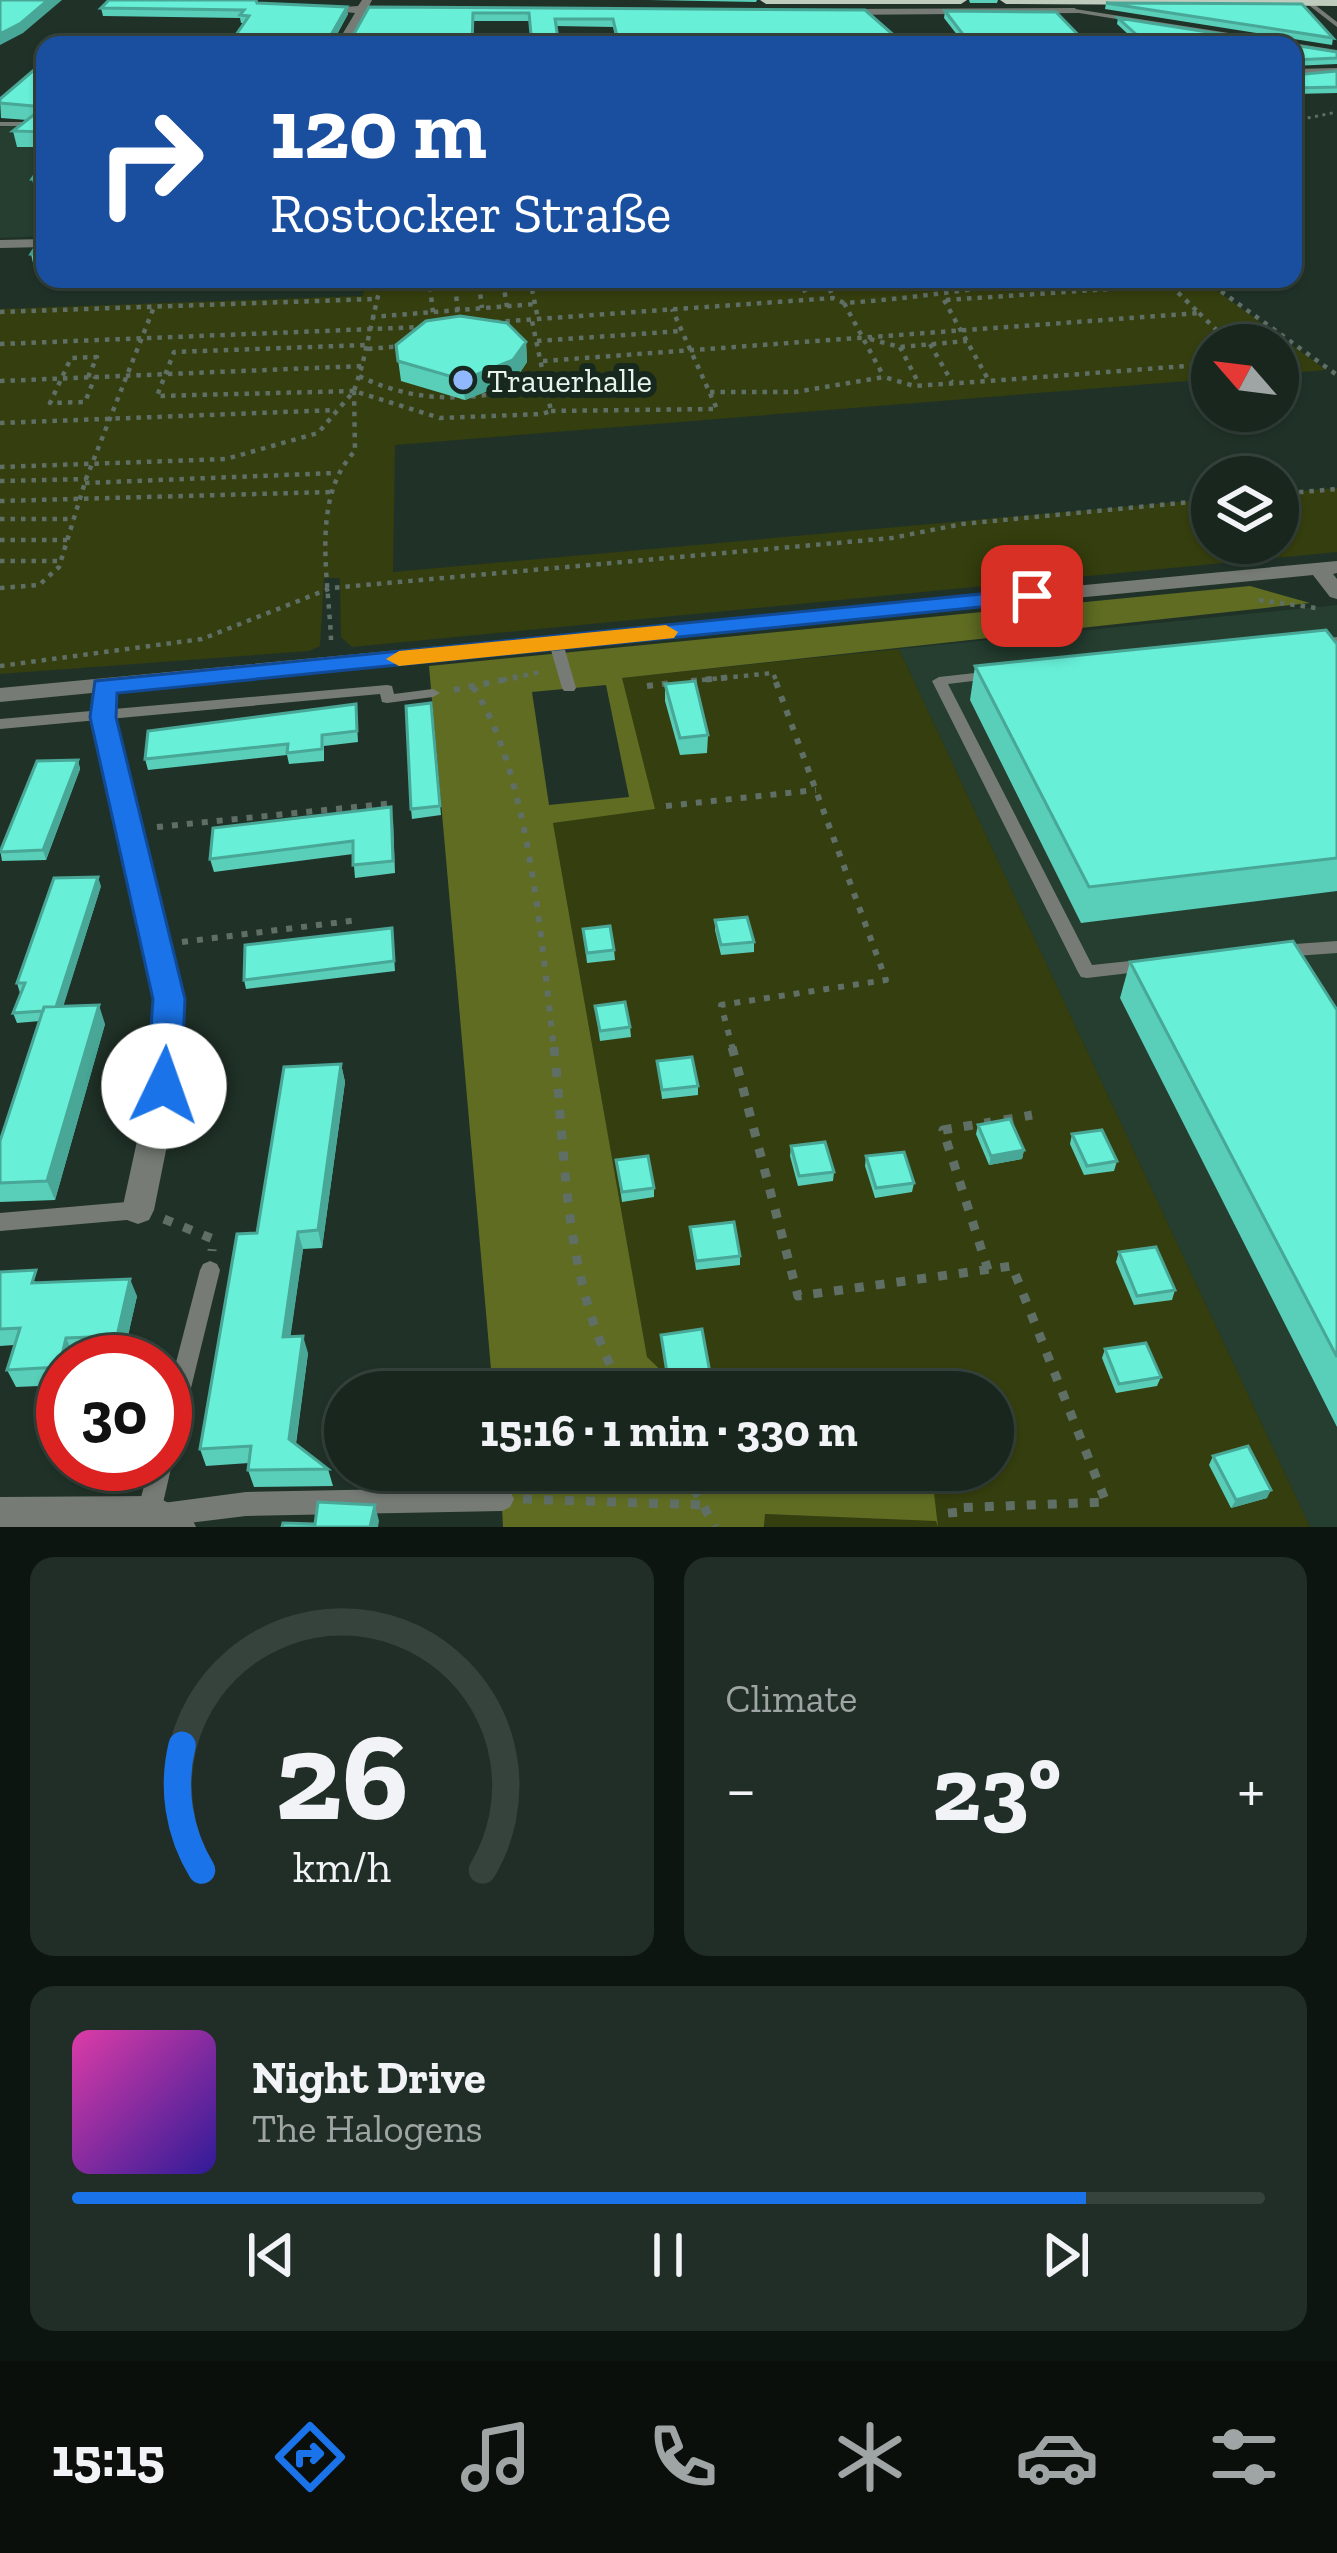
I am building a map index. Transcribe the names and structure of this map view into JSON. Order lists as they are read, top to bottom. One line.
{"places":["Trauerhalle"],"north":"top left","page":{"turn":["120 m","Rostocker Straße"],"limit":"30","trip":"15:16 · 1 min · 330 m","tile":"Climate","heat":["−","23°","+"],"song":["Night Drive","The Halogens"],"tabs":"15:15","gauge":["26","km/h"]}}
